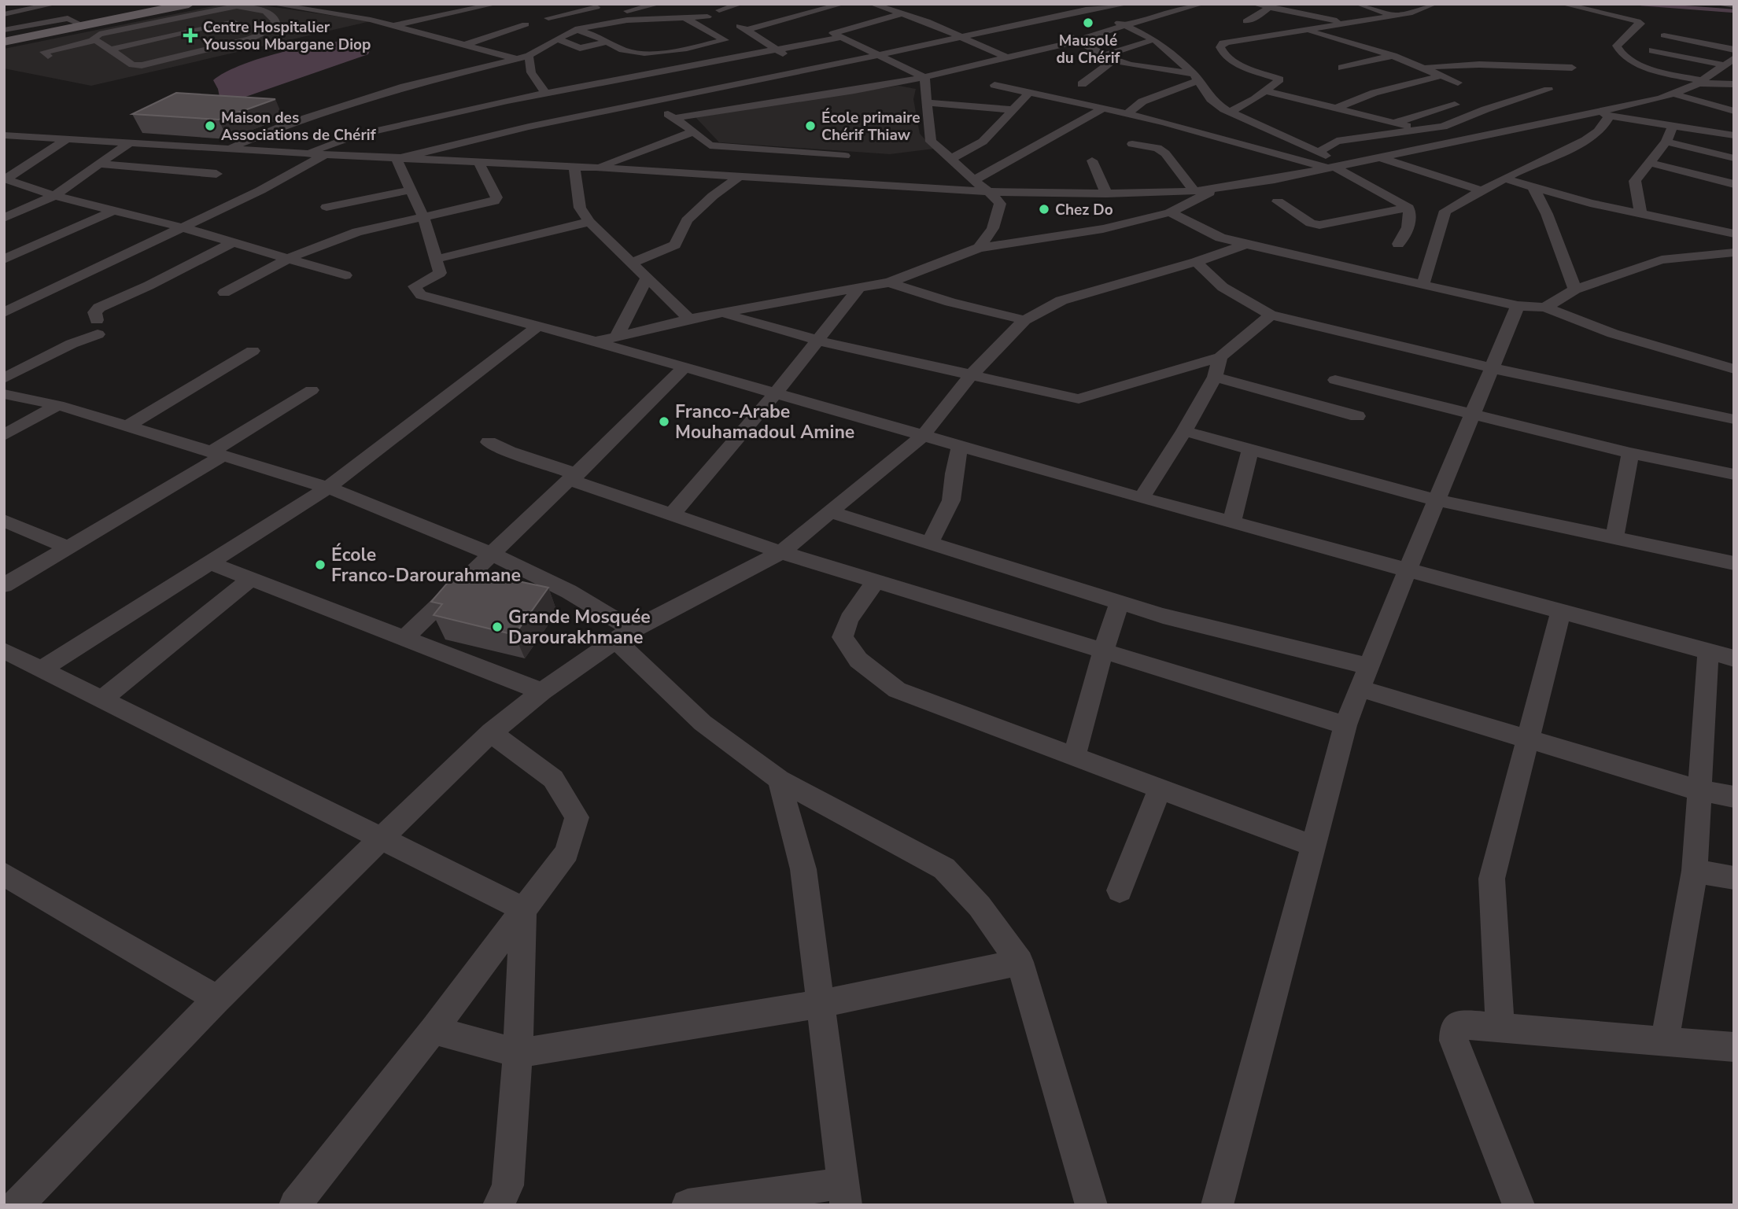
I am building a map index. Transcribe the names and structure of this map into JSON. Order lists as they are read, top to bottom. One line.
{"places":{"other":["Mausolé du Chérif","Maison des Associations de Chérif","École primaire Chérif Thiaw","Chez Do","Franco-Arabe Mouhamadoul Amine","École Franco-Darourahmane","Grande Mosquée Darourakhmane"],"health":["Centre Hospitalier Youssou Mbargane Diop"]}}
